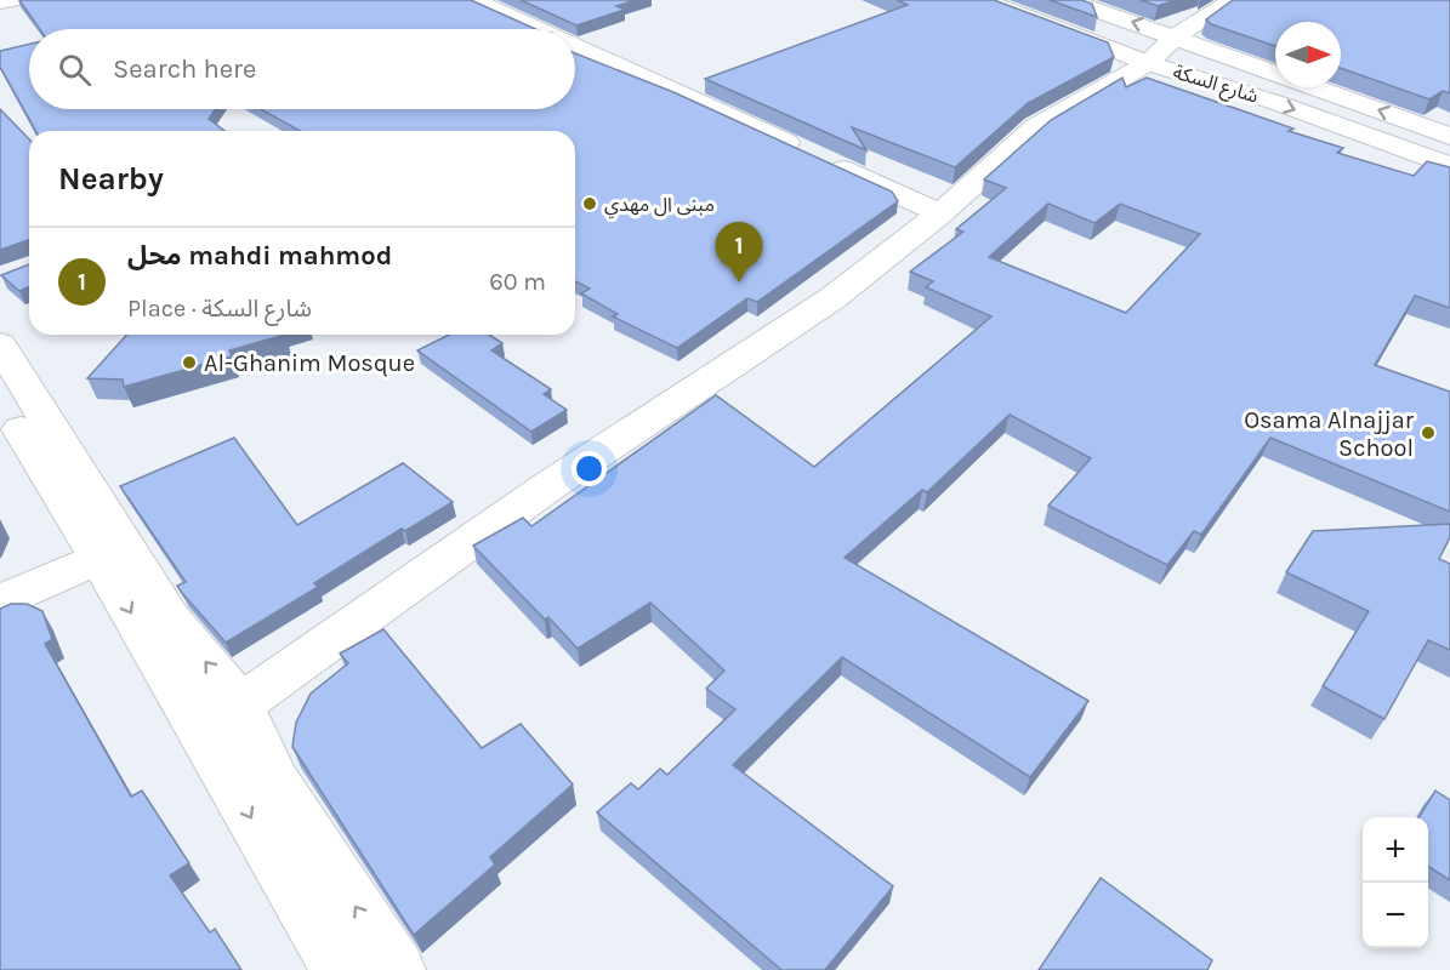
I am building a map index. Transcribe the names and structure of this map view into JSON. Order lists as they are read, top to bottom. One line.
{"streets":{"street":["شارع السكة"]},"places":["مبنى ال مهدي","Al-Ghanim Mosque","Osama Alnajjar School"],"north":"right","page":{"search":"Search here","heading":"Nearby","pins":"1","list":[{"mark":"1","name":"محل mahdi mahmod","note":"Place · شارع السكة","value":"60 m"}],"map_buttons":["+","−"]}}
